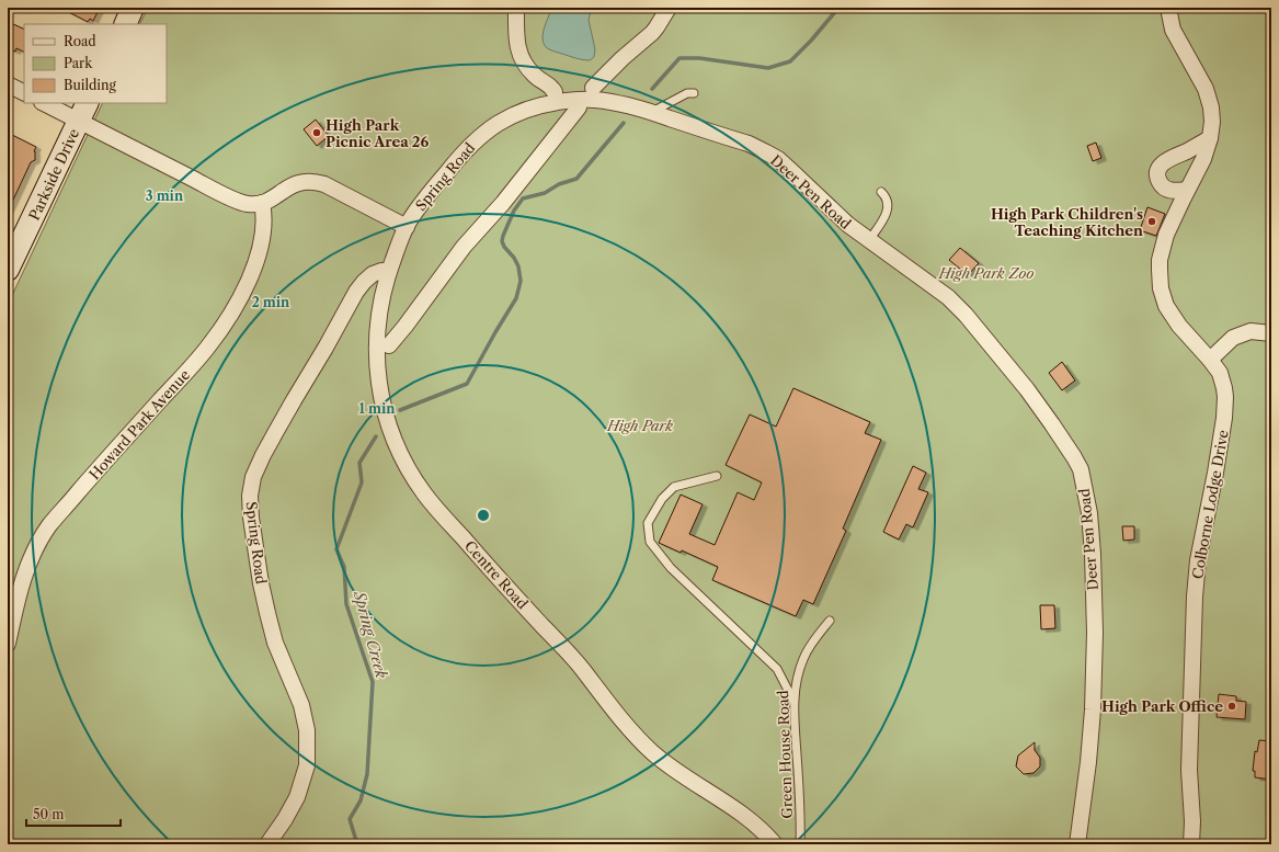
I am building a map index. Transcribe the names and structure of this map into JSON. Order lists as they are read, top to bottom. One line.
{"streets":{"main road":["Parkside Drive"],"street":["Spring Road","Deer Pen Road","Howard Park Avenue","Colborne Lodge Drive","Centre Road"],"lane":["Green House Road"]},"crossings":[["Spring Road","Deer Pen Road"],["Spring Road","Centre Road"]],"water":["Spring Creek"],"parks":["High Park Zoo","High Park"],"places":["High Park Picnic Area 26","High Park Children's Teaching Kitchen","High Park Office"],"legend":["Road","Park","Building"],"scale_bar":"50 m","rings":["3 min","2 min","1 min"]}
